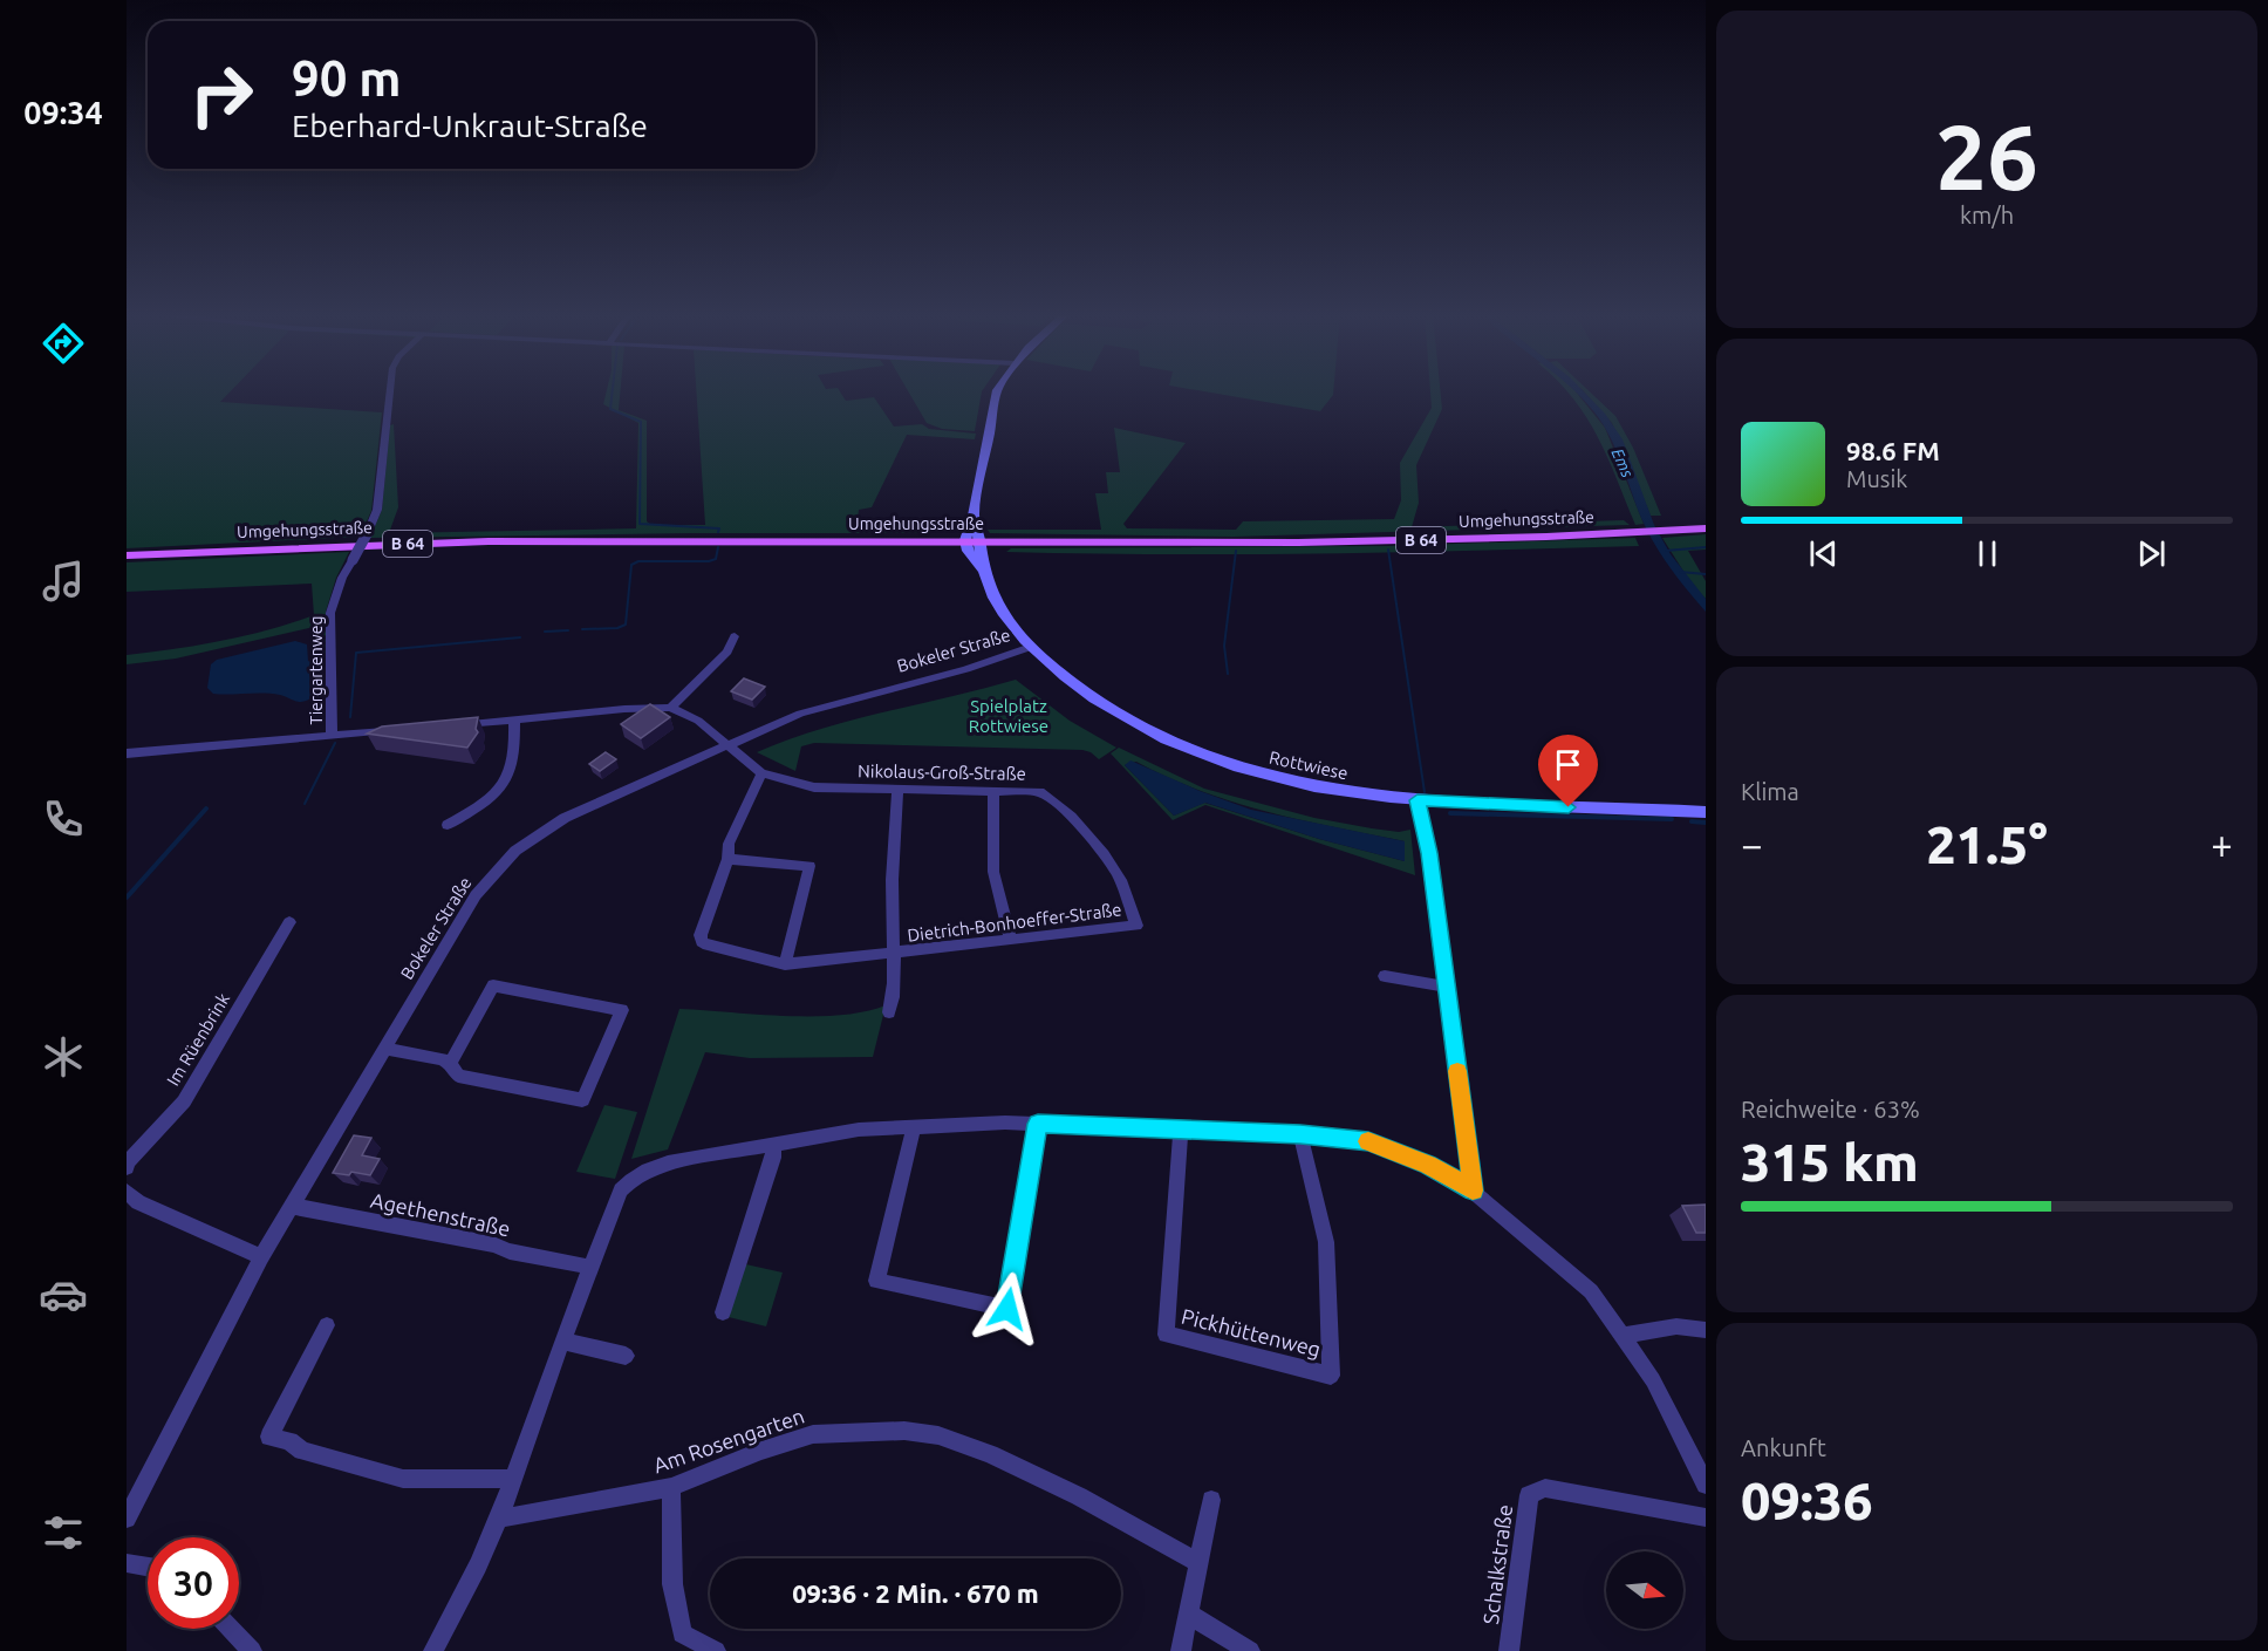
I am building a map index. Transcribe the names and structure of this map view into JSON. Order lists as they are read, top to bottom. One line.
{"streets":{"main road":["Umgehungsstraße","B 64"],"street":["Bokeler Straße","Tiergartenweg","Rottwiese","Nikolaus-Groß-Straße","Dietrich-Bonhoeffer-Straße","Im Rüenbrink","Agethenstraße","Pickhüttenweg","Am Rosengarten","Schalkstraße"]},"crossings":[["Umgehungsstraße","Rottwiese"],["Bokeler Straße","Rottwiese"],["Bokeler Straße","Nikolaus-Groß-Straße"],["Bokeler Straße","Agethenstraße"],["Nikolaus-Groß-Straße","Dietrich-Bonhoeffer-Straße"]],"water":["Ems"],"parks":["Spielplatz Rottwiese"],"north":"right","page":{"tabs":"09:34","tile":[["26","km/h"],"Klima",["Reichweite · 63%","315 km"],["Ankunft","09:36"]],"turn":["90 m","Eberhard-Unkraut-Straße"],"song":["98.6 FM","Musik"],"heat":["−","21.5°","+"],"limit":"30","trip":"09:36 · 2 Min. · 670 m"}}
